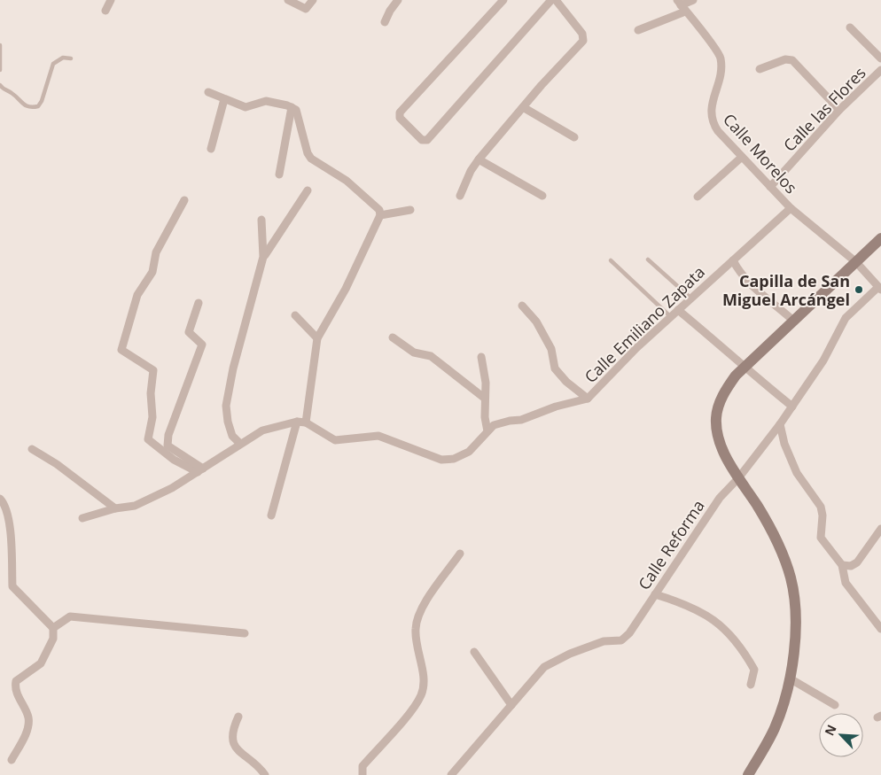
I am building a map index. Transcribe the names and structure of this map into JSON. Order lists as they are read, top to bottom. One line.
{"streets":{"street":["Calle las Flores","Calle Morelos","Calle Emiliano Zapata","Calle Reforma"]},"crossings":[["Calle las Flores","Calle Morelos"],["Calle Morelos","Calle Emiliano Zapata"],["Calle Morelos","Calle Reforma"]],"places":["Capilla de San Miguel Arcángel"],"north":"top left"}
